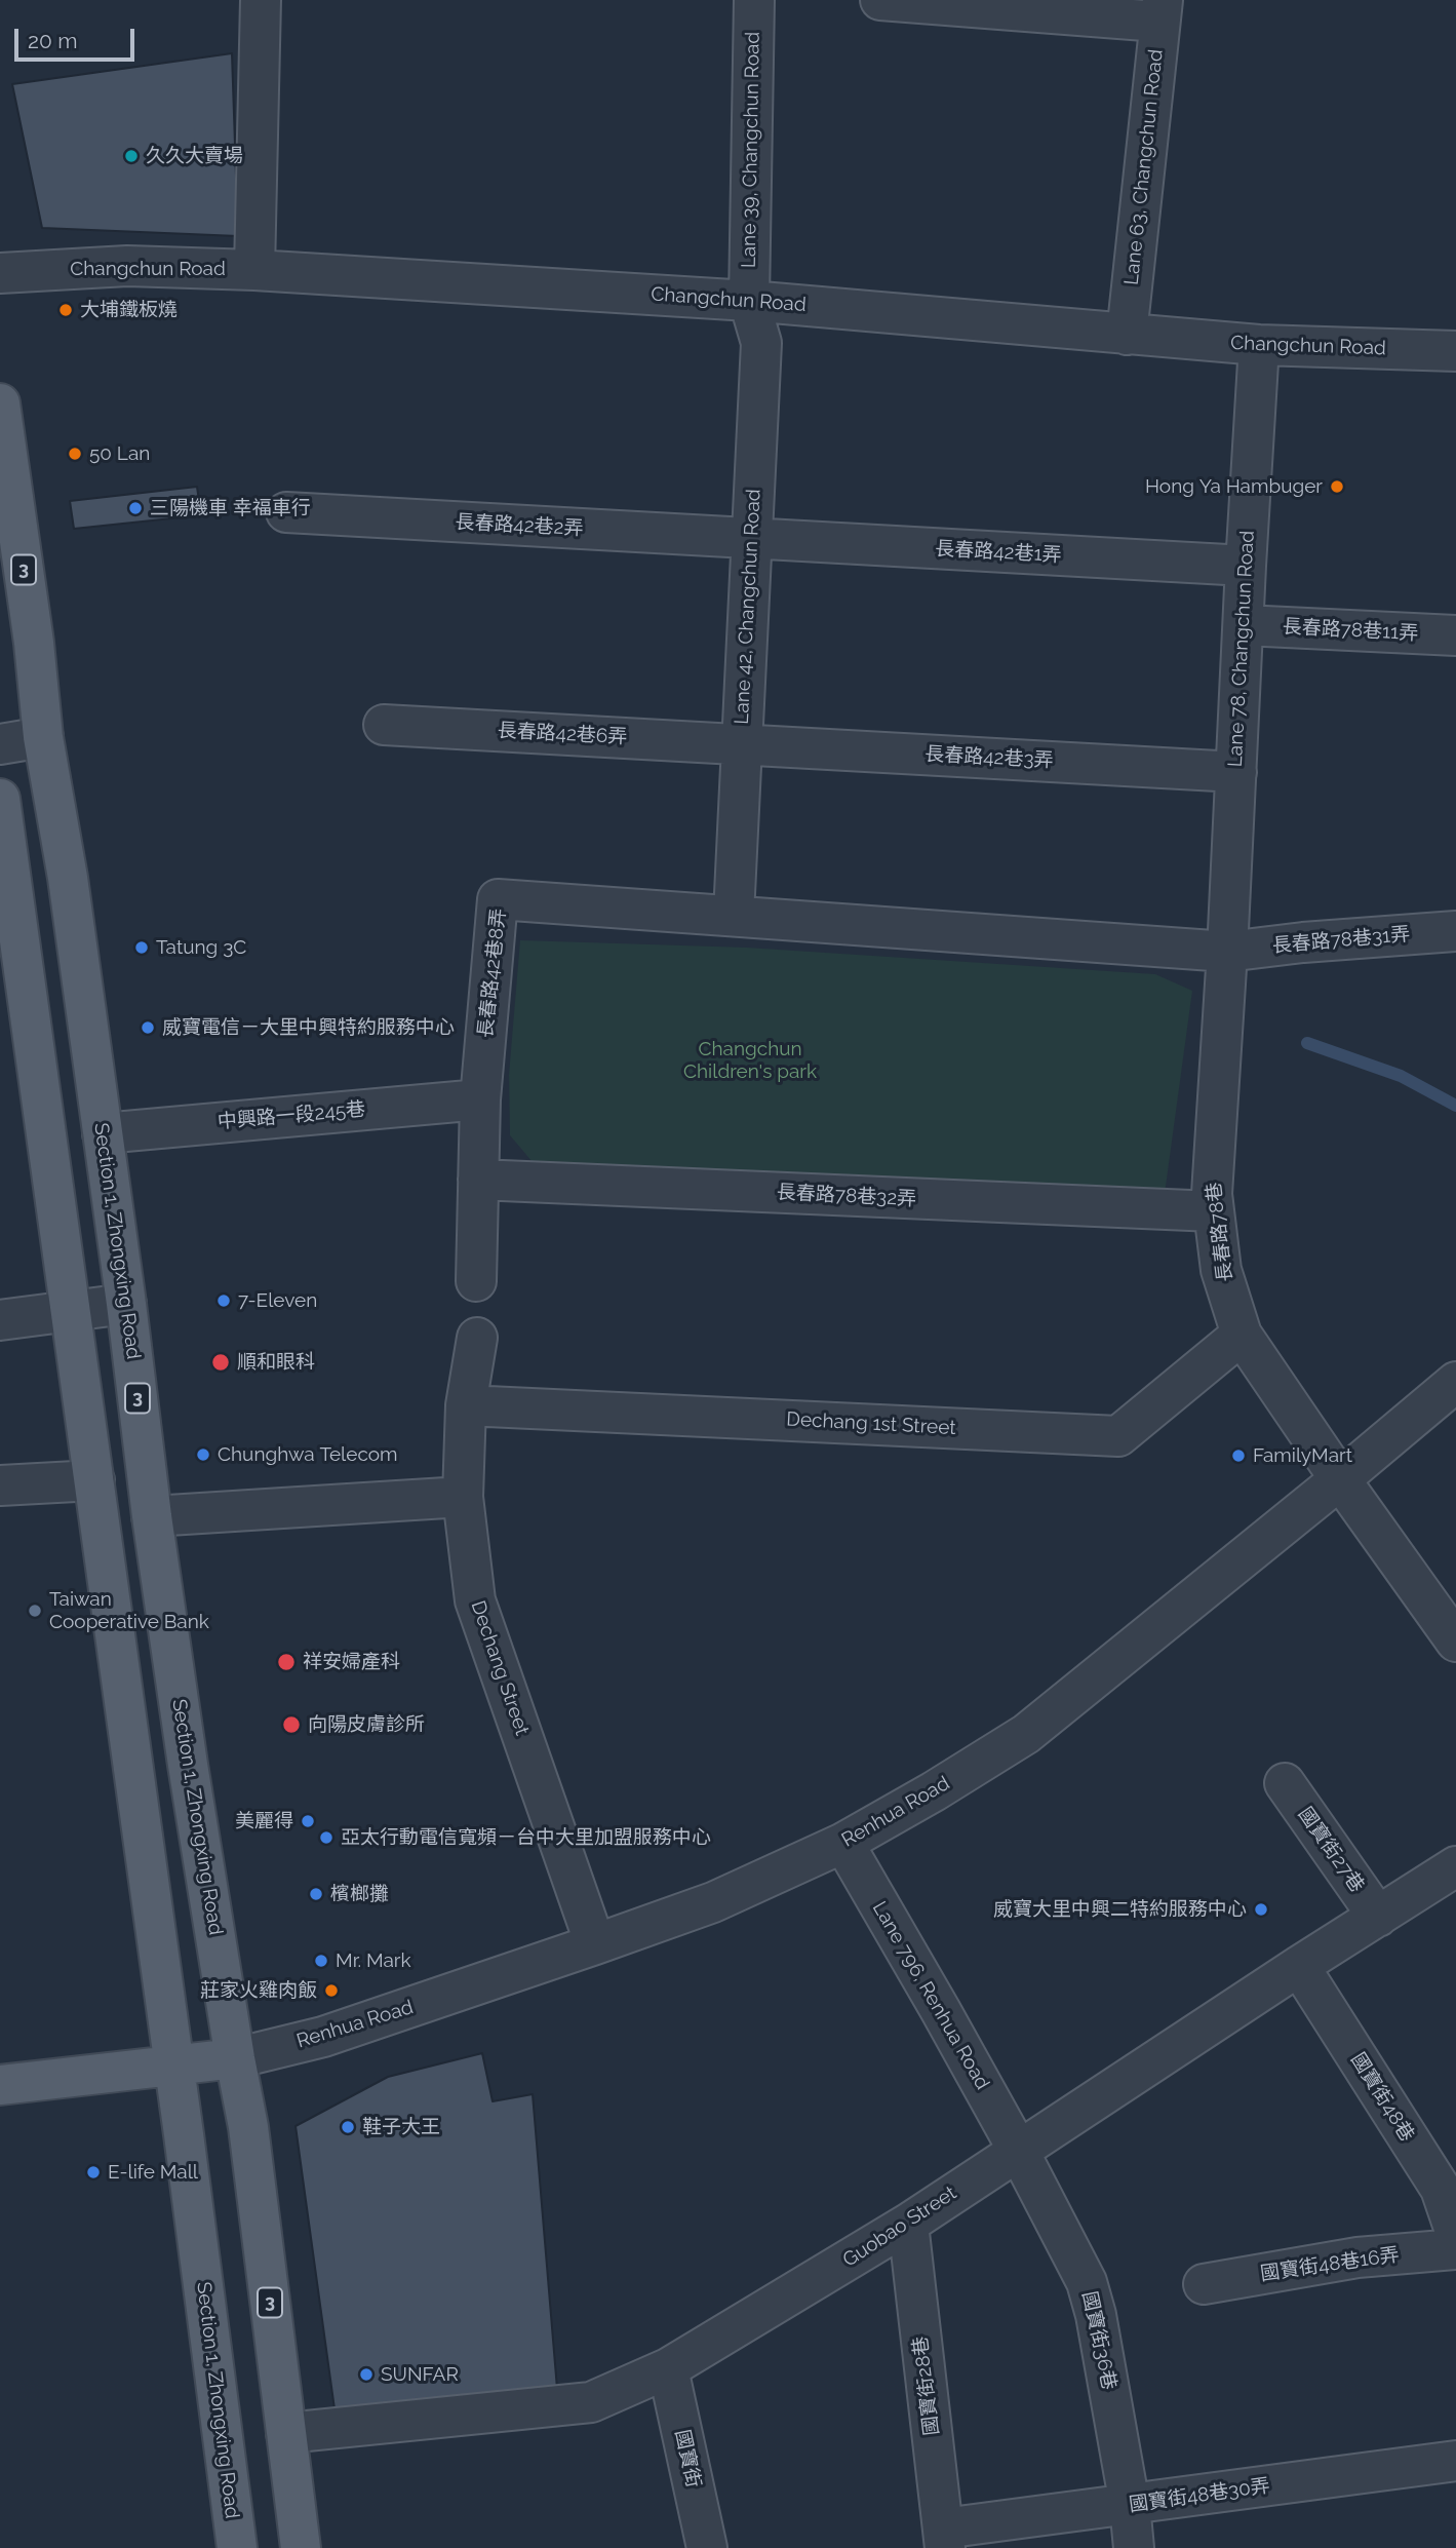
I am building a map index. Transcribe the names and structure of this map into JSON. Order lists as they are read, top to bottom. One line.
{"streets":{"main road":["3","Section 1, Zhongxing Road"],"street":["Lane 39, Changchun Road","Lane 63, Changchun Road","Changchun Road","長春路42巷2弄","長春路42巷1弄","Lane 42, Changchun Road","長春路78巷11弄","Lane 78, Changchun Road","長春路42巷6弄","長春路42巷3弄","長春路78巷31弄","長春路42巷8弄","中興路一段245巷","長春路78巷32弄","長春路78巷","Dechang 1st Street","Dechang Street","Renhua Road","國寶街27巷","Lane 796, Renhua Road","國寶街48巷","Guobao Street","國寶街48巷16弄","國寶街36巷","國寶街28巷","國寶街","國寶街48巷30弄"]},"crossings":[["Lane 39, Changchun Road","Changchun Road"],["Lane 39, Changchun Road","Lane 42, Changchun Road"],["Lane 63, Changchun Road","Changchun Road"],["Changchun Road","Lane 42, Changchun Road"],["Changchun Road","Lane 78, Changchun Road"],["長春路42巷2弄","長春路42巷1弄"],["長春路42巷2弄","Lane 42, Changchun Road"],["長春路42巷1弄","Lane 42, Changchun Road"],["長春路42巷1弄","Lane 78, Changchun Road"],["Lane 42, Changchun Road","長春路42巷6弄"],["Lane 42, Changchun Road","長春路42巷3弄"],["Lane 42, Changchun Road","長春路78巷31弄"],["Lane 42, Changchun Road","長春路42巷8弄"],["長春路78巷11弄","Lane 78, Changchun Road"],["Lane 78, Changchun Road","長春路42巷3弄"],["Lane 78, Changchun Road","長春路78巷31弄"],["Lane 78, Changchun Road","長春路78巷"],["長春路42巷6弄","長春路42巷3弄"],["長春路78巷31弄","長春路42巷8弄"],["長春路78巷31弄","長春路78巷"],["長春路42巷8弄","中興路一段245巷"],["長春路42巷8弄","長春路78巷32弄"],["中興路一段245巷","Section 1, Zhongxing Road"],["長春路78巷32弄","長春路78巷"],["長春路78巷","Dechang 1st Street"],["長春路78巷","Renhua Road"],["Section 1, Zhongxing Road","Renhua Road"],["Section 1, Zhongxing Road","Guobao Street"],["Dechang 1st Street","Dechang Street"],["Dechang Street","Renhua Road"],["Renhua Road","Lane 796, Renhua Road"],["國寶街27巷","Guobao Street"],["Lane 796, Renhua Road","Guobao Street"],["Lane 796, Renhua Road","國寶街36巷"],["國寶街48巷","Guobao Street"],["Guobao Street","國寶街36巷"],["Guobao Street","國寶街28巷"],["Guobao Street","國寶街"],["國寶街36巷","國寶街48巷30弄"],["國寶街28巷","國寶街48巷30弄"]],"parks":["Changchun Children's park"],"places":["久久大賣場","大埔鐵板燒","50 Lan","Hong Ya Hambuger","三陽機車 幸福車行","Tatung 3C","威寶電信－大里中興特約服務中心","7-Eleven","順和眼科","Chunghwa Telecom","FamilyMart","Taiwan Cooperative Bank","祥安婦產科","向陽皮膚診所","美麗得","亞太行動電信寬頻－台中大里加盟服務中心","檳榔攤","威寶大里中興二特約服務中心","Mr. Mark","莊家火雞肉飯","鞋子大王","E-life Mall","SUNFAR"],"scale_bar":"20 m"}
